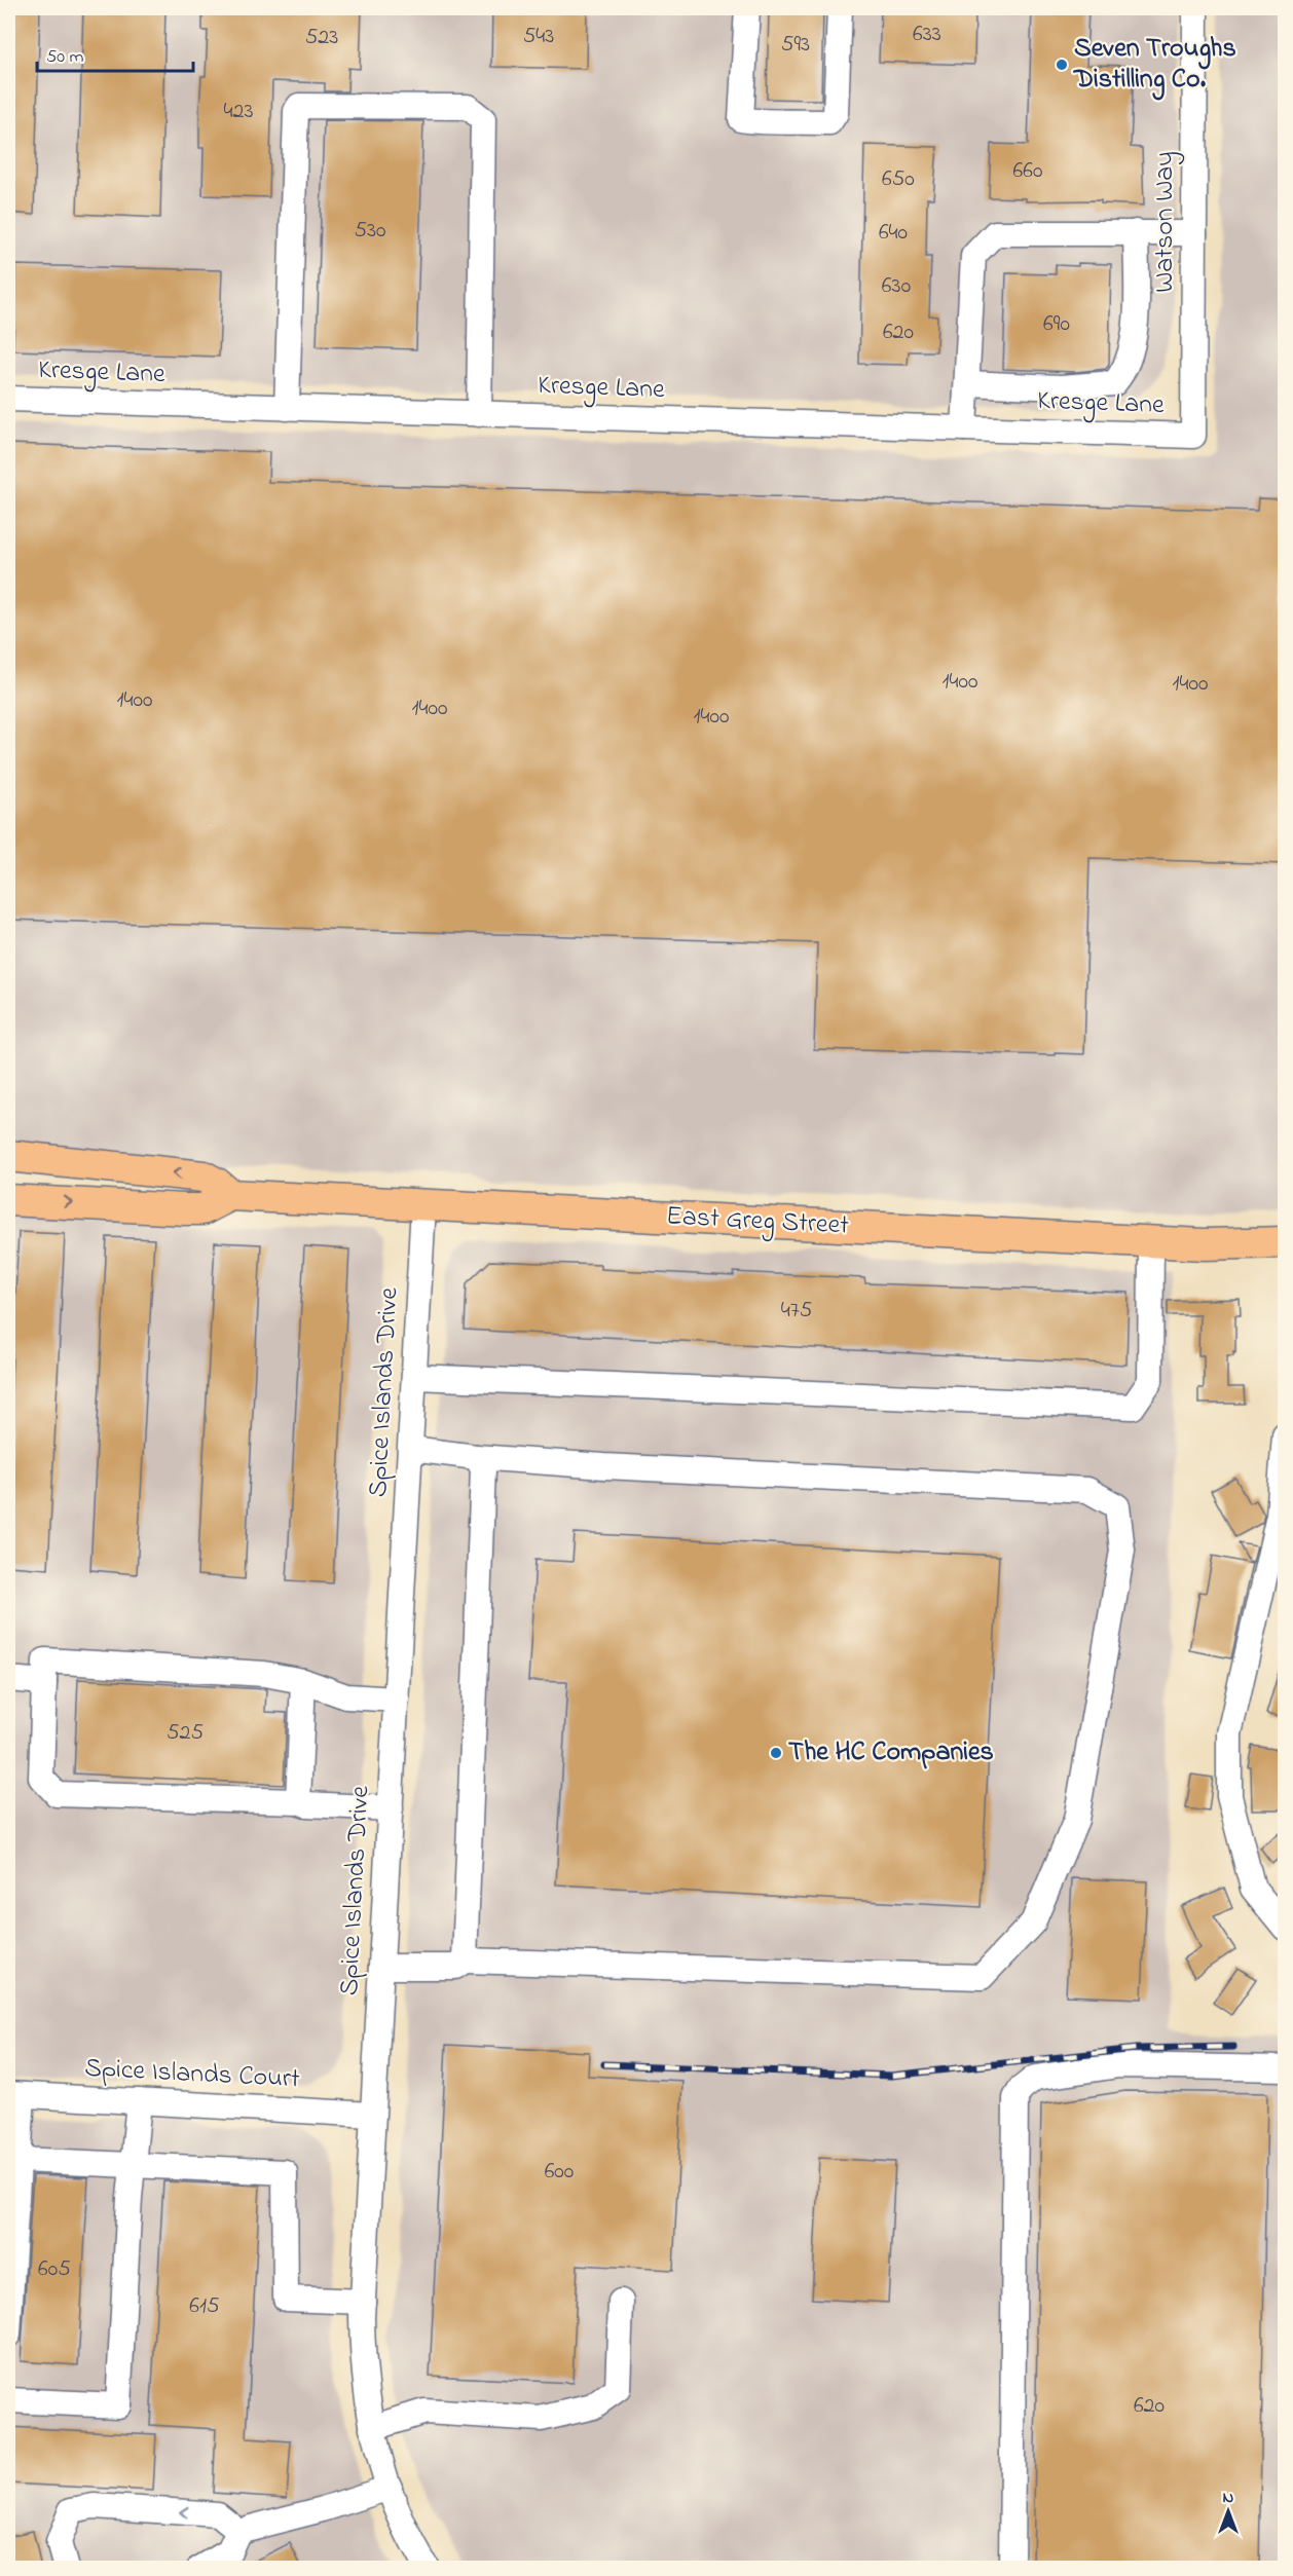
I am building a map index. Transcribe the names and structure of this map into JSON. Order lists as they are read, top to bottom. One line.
{"streets":{"main road":["East Greg Street"],"street":["Watson Way","Kresge Lane","Spice Islands Drive","Spice Islands Court"]},"crossings":[["Watson Way","Kresge Lane"],["East Greg Street","Spice Islands Drive"],["Spice Islands Drive","Spice Islands Court"]],"places":["Seven Troughs Distilling Co.","The HC Companies"],"house_numbers":["633","543","523","593","423","660","650","530","640","630","690","620","1400","1400","1400","1400","1400","475","525","600","605","615","620"],"scale_bar":"50 m","north":"top"}
